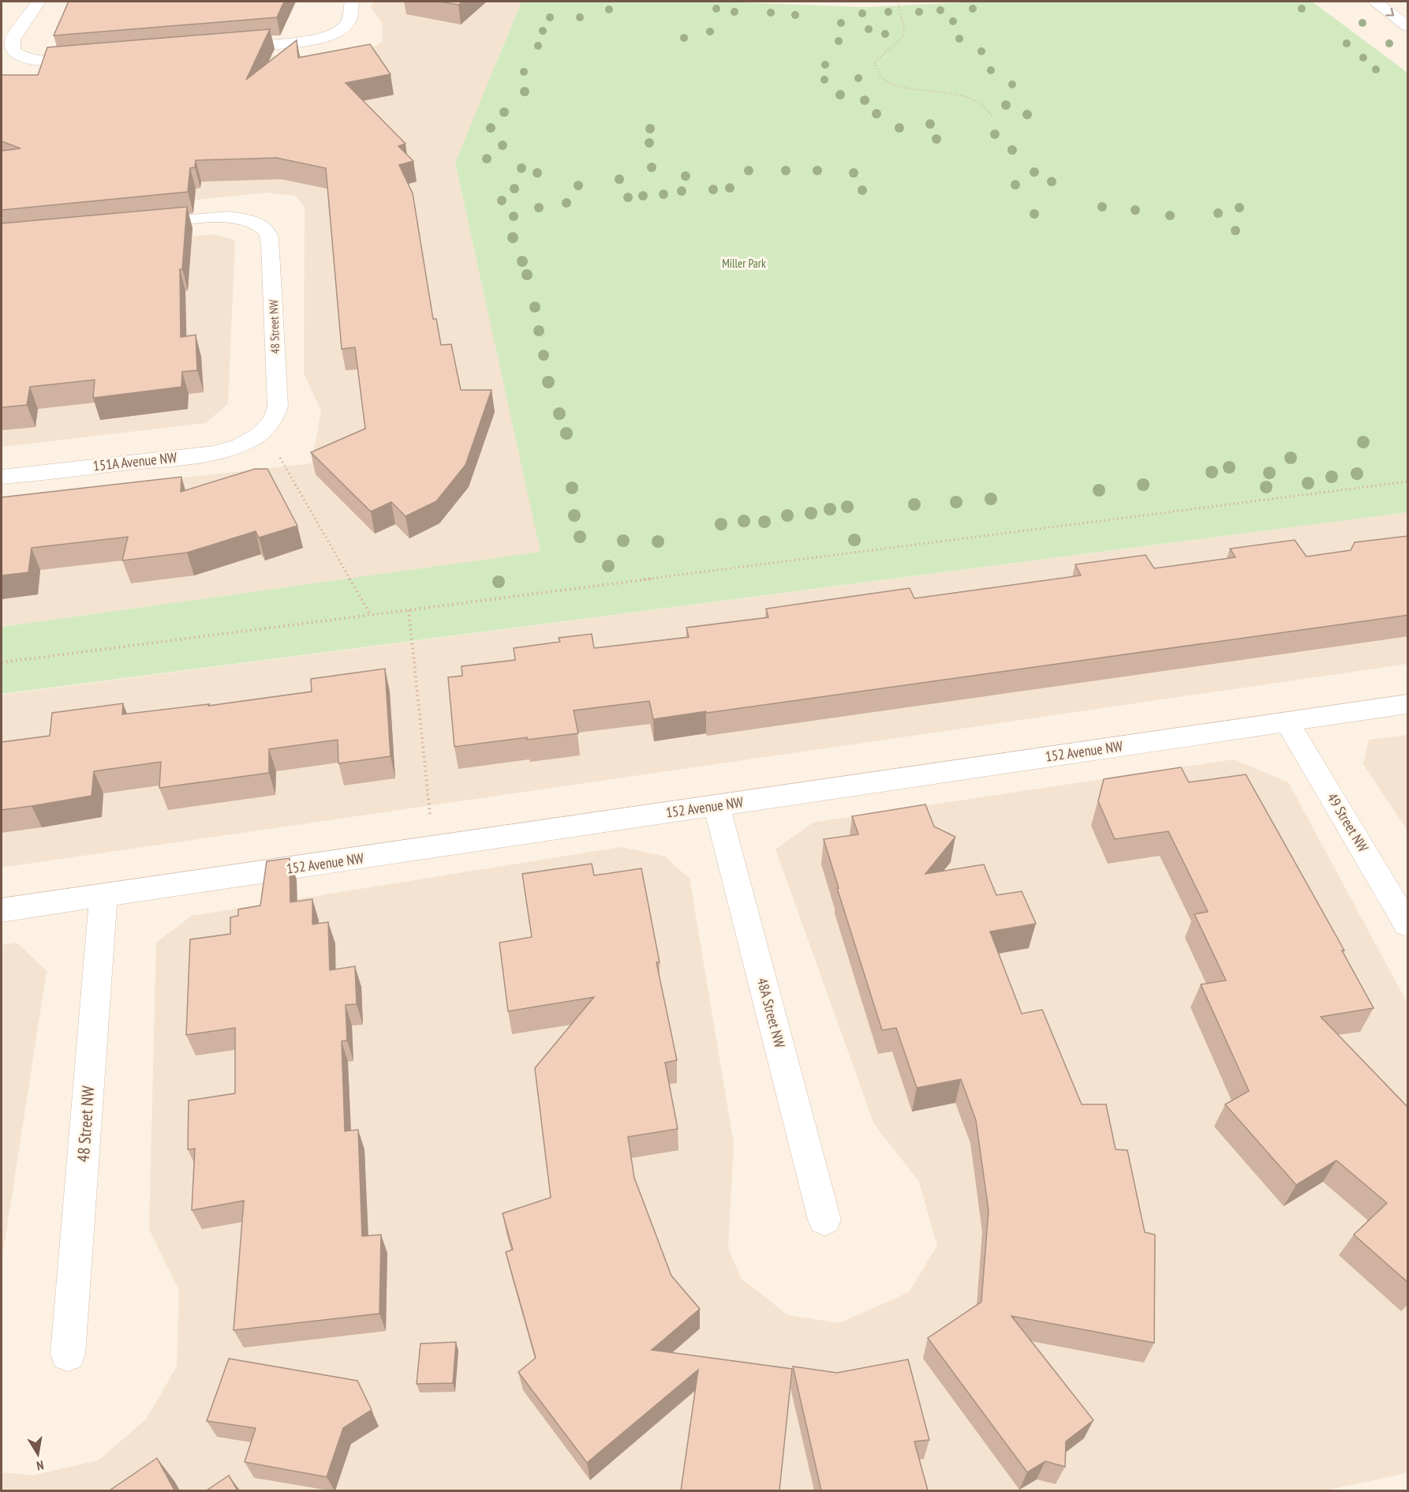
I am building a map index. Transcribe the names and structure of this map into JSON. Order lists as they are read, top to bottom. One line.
{"streets":{"street":["48 Street NW","151A Avenue NW","152 Avenue NW","49 Street NW","48A Street NW"]},"crossings":[["48 Street NW","151A Avenue NW"],["48 Street NW","152 Avenue NW"],["152 Avenue NW","49 Street NW"],["152 Avenue NW","48A Street NW"]],"parks":["Miller Park"],"north":"bottom"}
